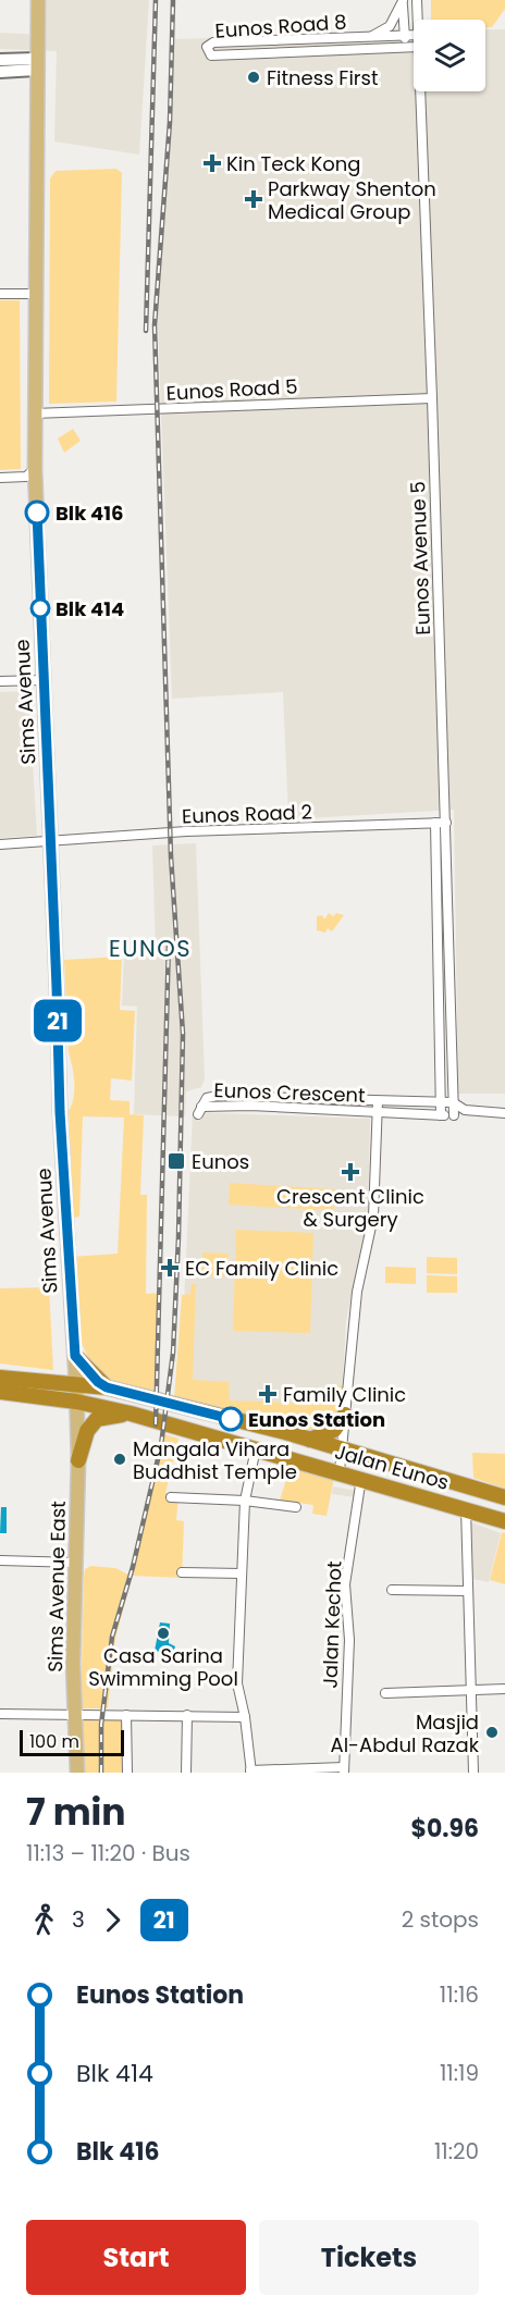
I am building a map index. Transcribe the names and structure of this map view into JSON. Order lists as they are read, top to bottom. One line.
{"streets":{"highway":["Jalan Eunos"],"main road":["Sims Avenue","Sims Avenue East"],"street":["Eunos Road 8","Eunos Road 5","Eunos Avenue 5","Eunos Road 2","Eunos Crescent","Jalan Kechot"]},"crossings":[["Eunos Road 5","Eunos Avenue 5"],["Eunos Road 5","Sims Avenue"],["Eunos Avenue 5","Eunos Road 2"],["Eunos Avenue 5","Eunos Crescent"],["Sims Avenue","Eunos Road 2"],["Sims Avenue","Jalan Eunos"],["Sims Avenue","Sims Avenue East"],["Eunos Crescent","Jalan Eunos"],["Jalan Eunos","Sims Avenue East"],["Jalan Eunos","Jalan Kechot"]],"districts":["EUNOS"],"places":{"other":["Fitness First","Blk 416","Blk 414","Eunos Station","Mangala Vihara Buddhist Temple","Casa Sarina Swimming Pool","Masjid Al-Abdul Razak"],"health":["Kin Teck Kong","Parkway Shenton Medical Group","Crescent Clinic & Surgery","EC Family Clinic","Family Clinic"],"transit":["Eunos"]},"lines":["bus line 21"],"scale_bar":"100 m","page":{"on_map":"21","scale":"100 m","heading":["7 min","11:13 – 11:20 · Bus","$0.96"],"legs":["3","21","2 stops"],"list":[{"name":"Eunos Station","value":"11:16"},{"name":"Blk 414","value":"11:19"},{"name":"Blk 416","value":"11:20"}],"buttons":["Start","Tickets"]}}
